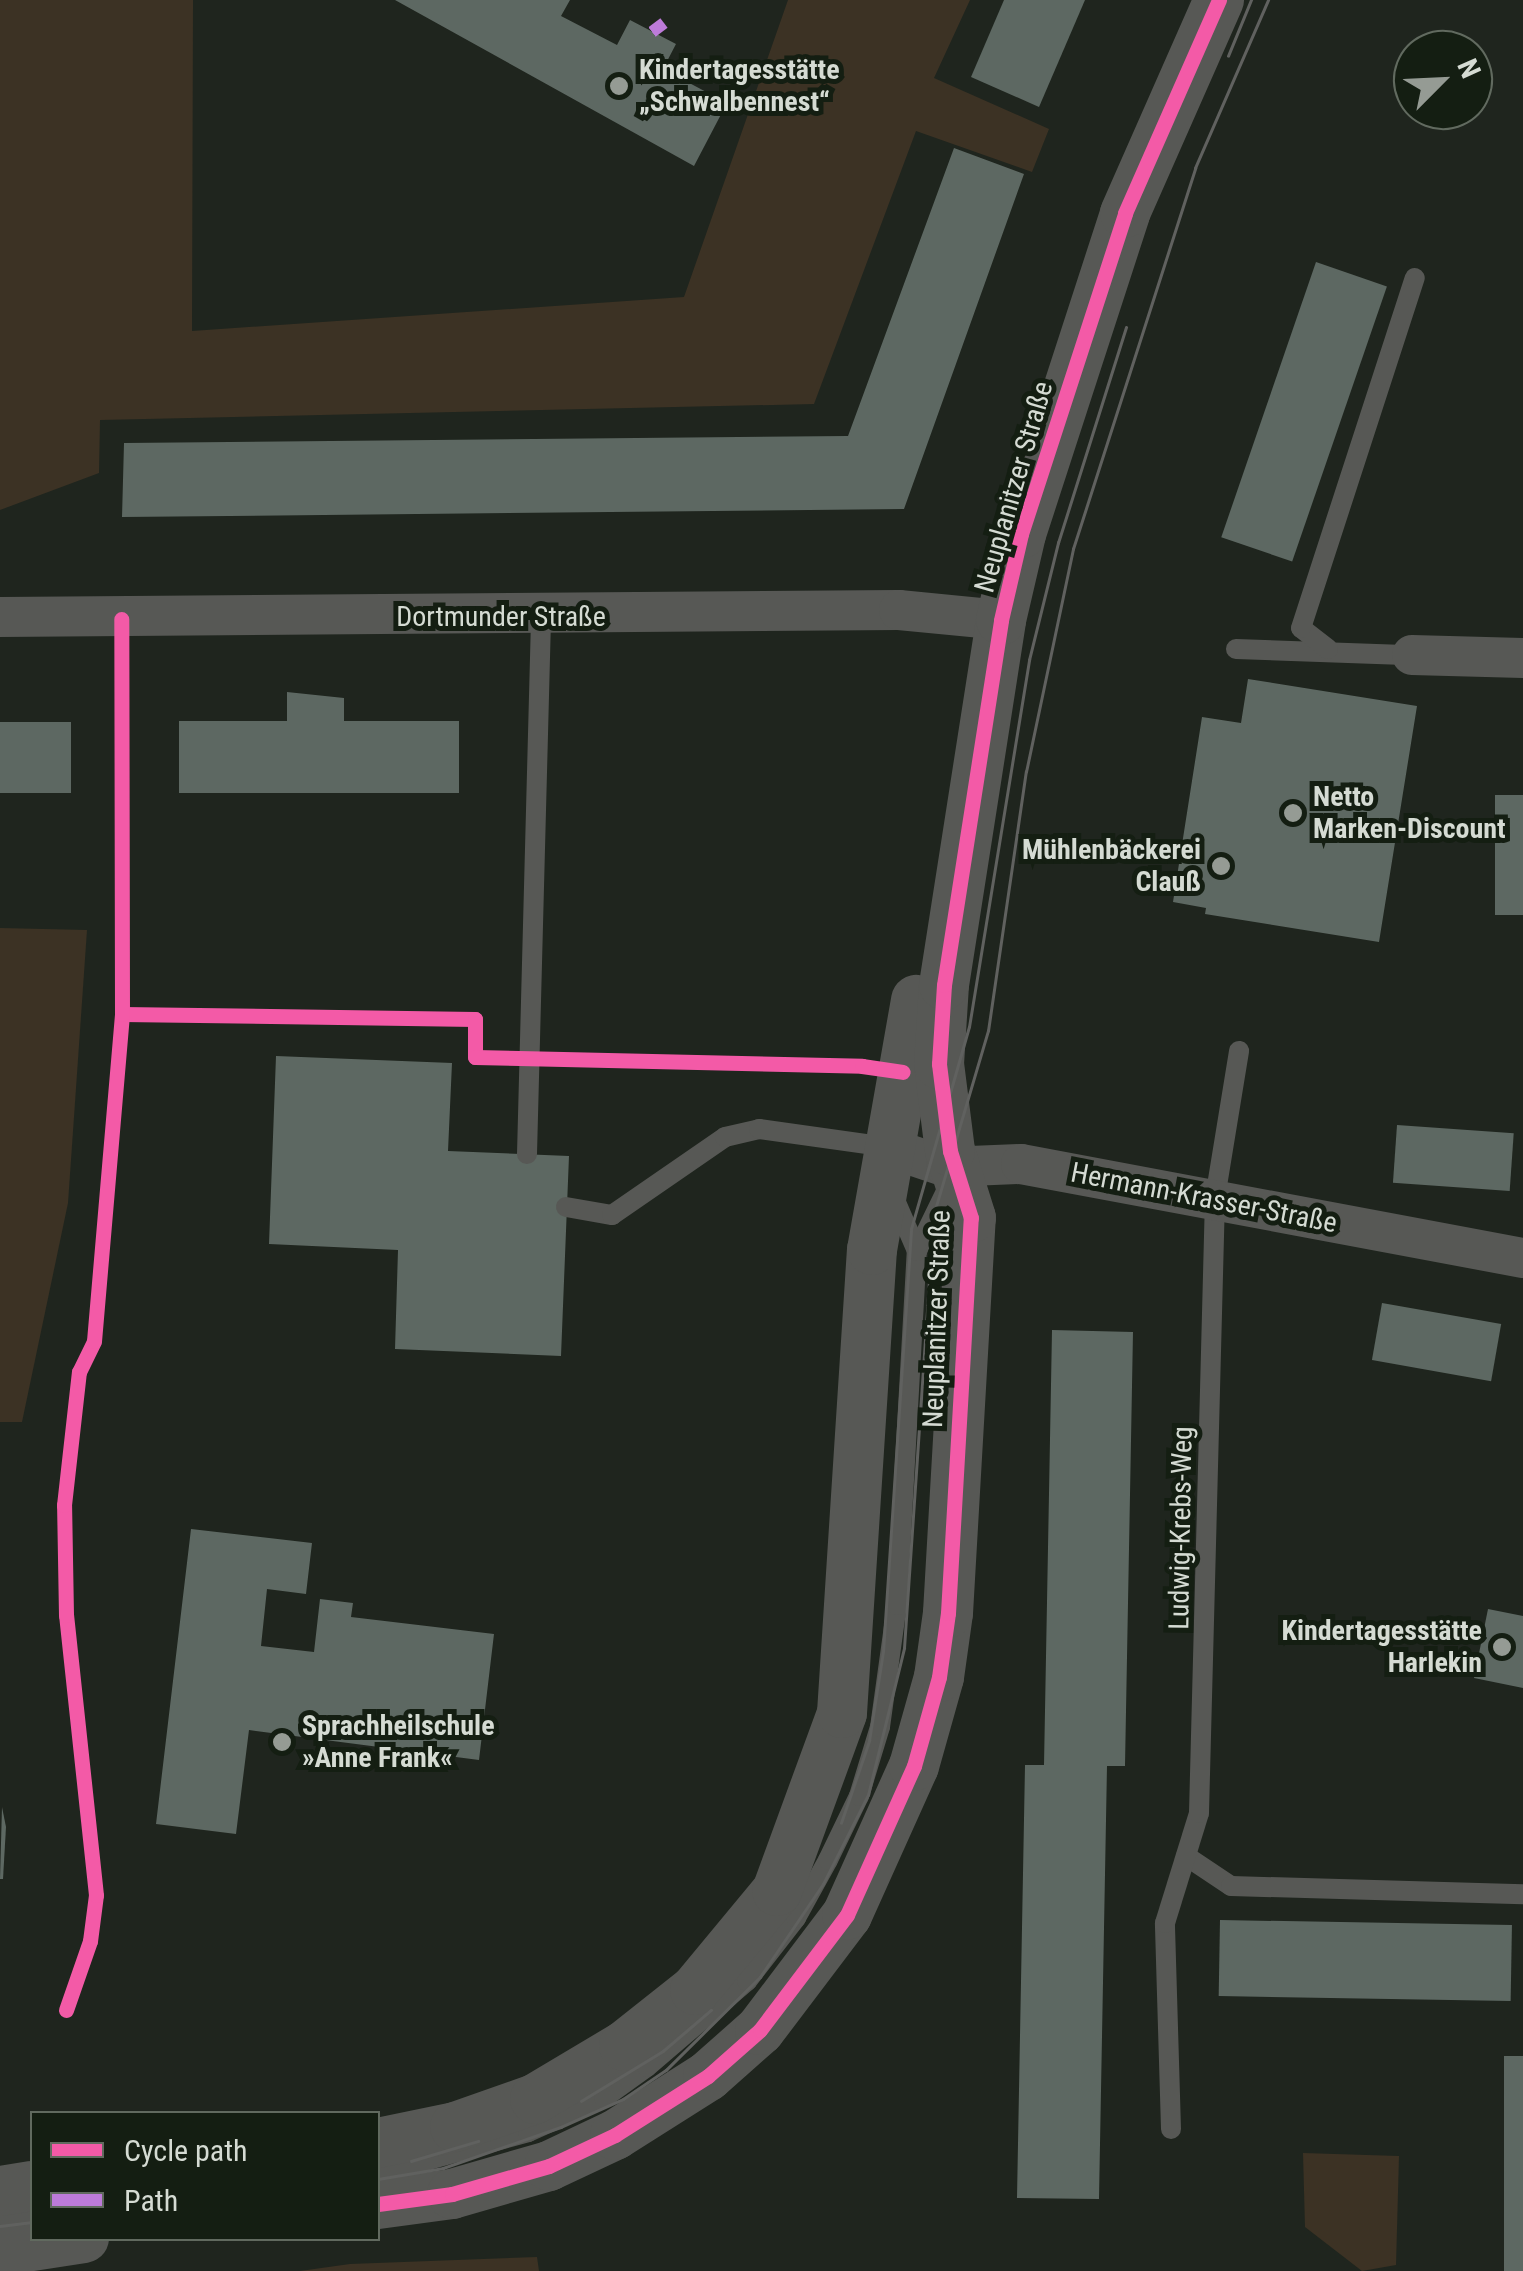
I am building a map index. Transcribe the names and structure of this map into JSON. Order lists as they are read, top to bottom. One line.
{"streets":{"street":["Neuplanitzer Straße","Dortmunder Straße","Hermann-Krasser-Straße"],"lane":["Ludwig-Krebs-Weg"]},"crossings":[["Neuplanitzer Straße","Dortmunder Straße"],["Neuplanitzer Straße","Hermann-Krasser-Straße"],["Hermann-Krasser-Straße","Ludwig-Krebs-Weg"]],"places":["Kindertagesstätte „Schwalbennest“","Netto Marken-Discount","Mühlenbäckerei Clauß","Kindertagesstätte Harlekin","Sprachheilschule »Anne Frank«"],"legend":["Cycle path","Path"],"north":"top right"}
